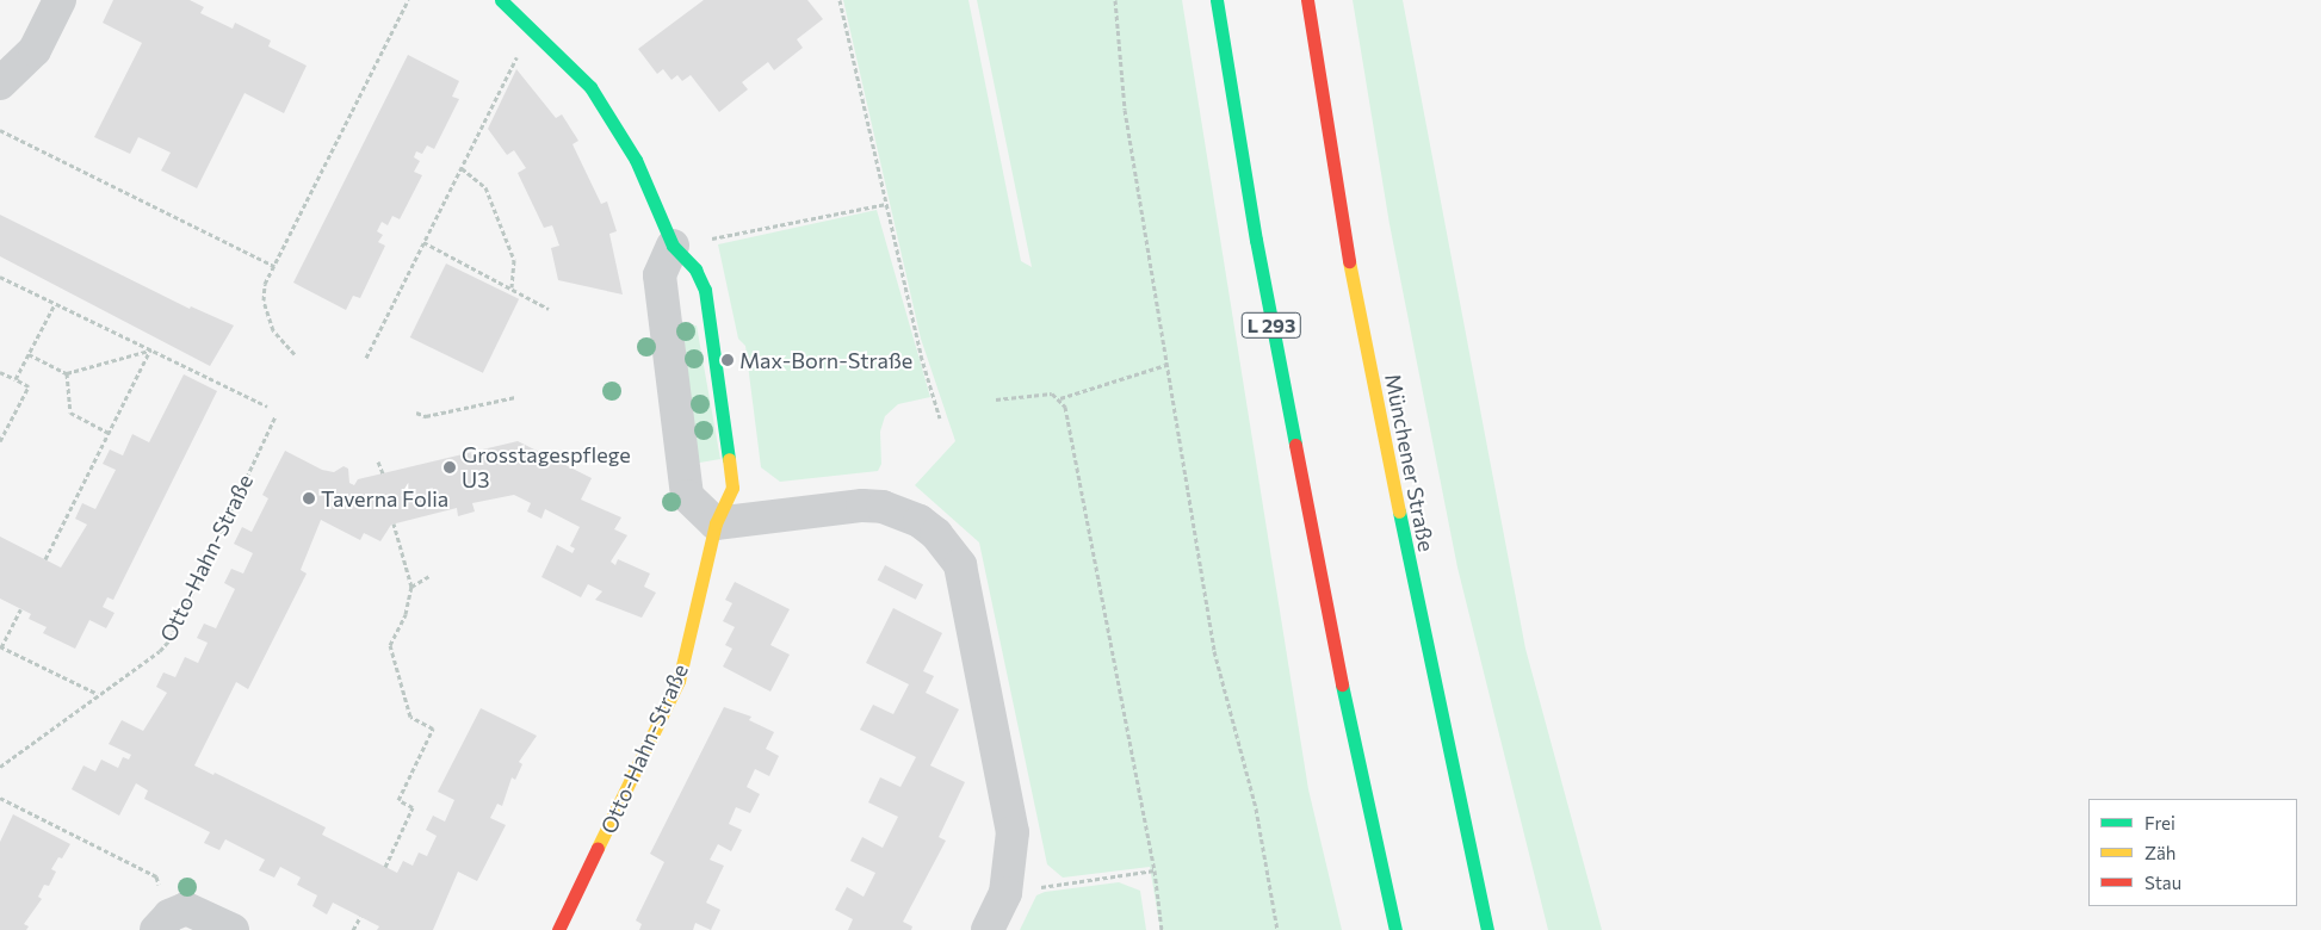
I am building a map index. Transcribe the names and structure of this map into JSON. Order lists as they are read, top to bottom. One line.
{"streets":{"main road":["L 293","Münchener Straße","Otto-Hahn-Straße"]},"places":["Max-Born-Straße","Grosstagespflege U3","Taverna Folia"],"legend":["Frei","Zäh","Stau"]}
